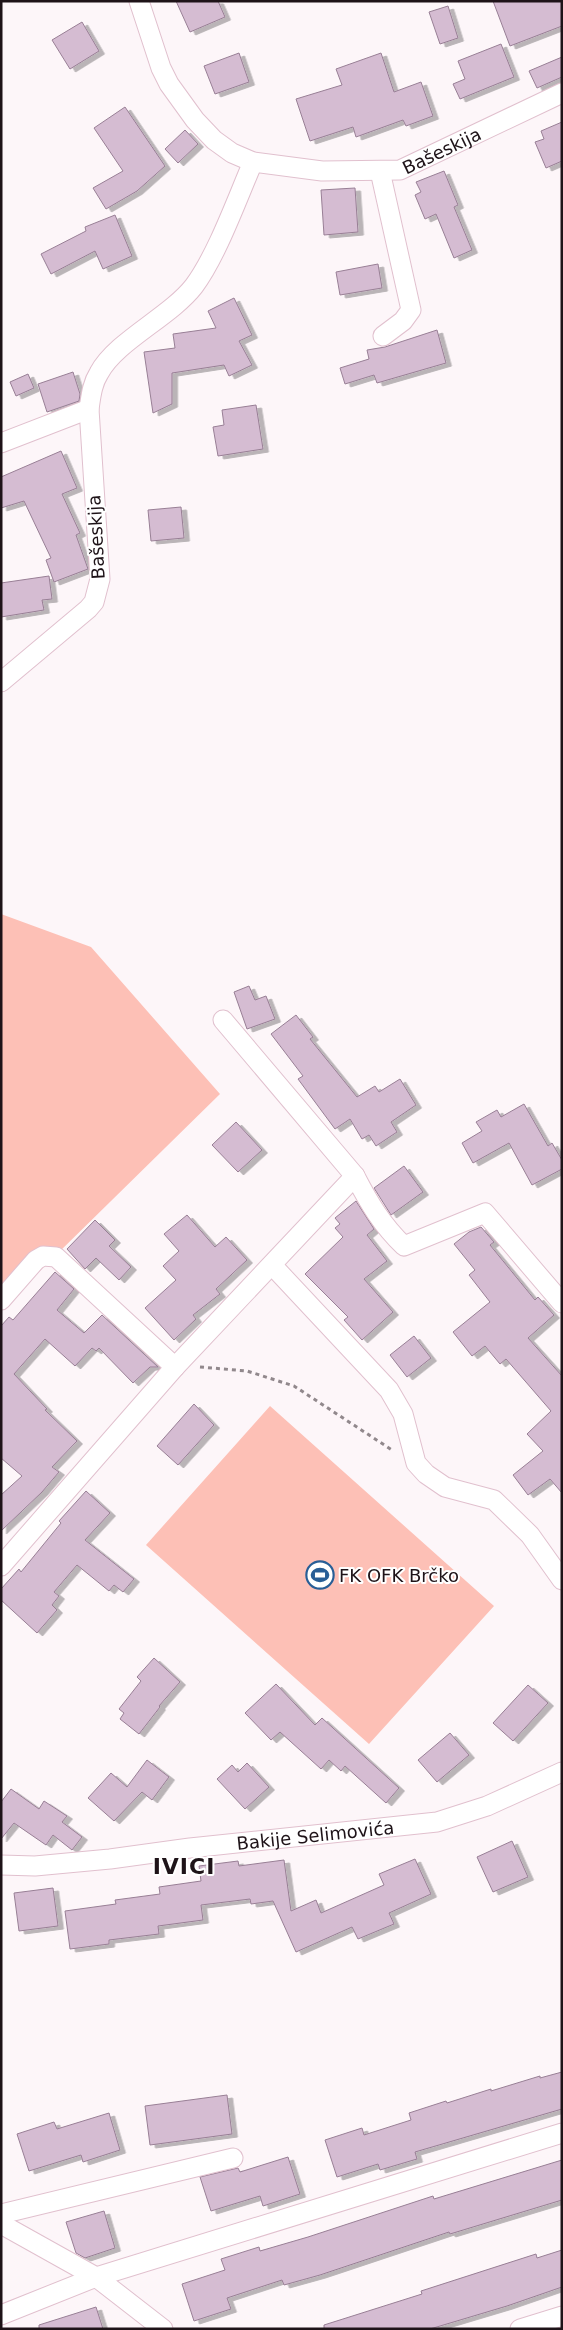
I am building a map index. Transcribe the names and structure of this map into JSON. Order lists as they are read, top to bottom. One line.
{"streets":{"street":["Bašeskija","Bakije Selimovića"]},"districts":["IVICI"],"places":{"sports":["FK OFK Brčko"]}}
